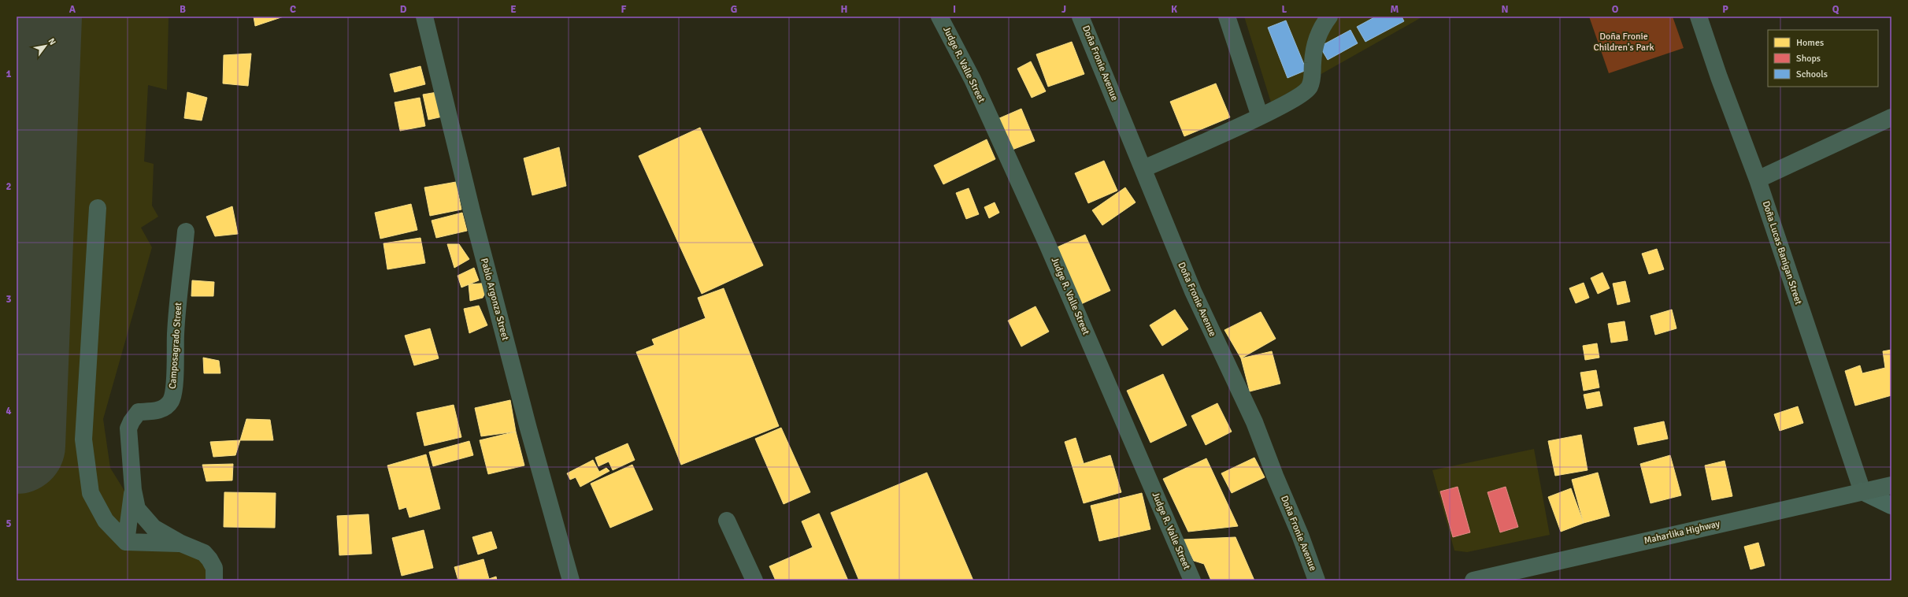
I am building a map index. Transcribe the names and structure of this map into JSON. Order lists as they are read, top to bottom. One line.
{"streets":{"highway":["Maharlika Highway"],"street":["Doña Fronie Avenue","Judge R. Valle Street","Doña Lucas Banigan Street","Pablo Argonza Street","Camposagrado Street"]},"crossings":[["Doña Lucas Banigan Street","Maharlika Highway"]],"parks":["Doña Fronie Children's Park"],"legend":["Homes","Shops","Schools"],"north":"top right","grid":{"columns":["A","B","C","D","E","F","G","H","I","J","K","L","M","N","O","P","Q"],"rows":["1","2","3","4","5"]}}
